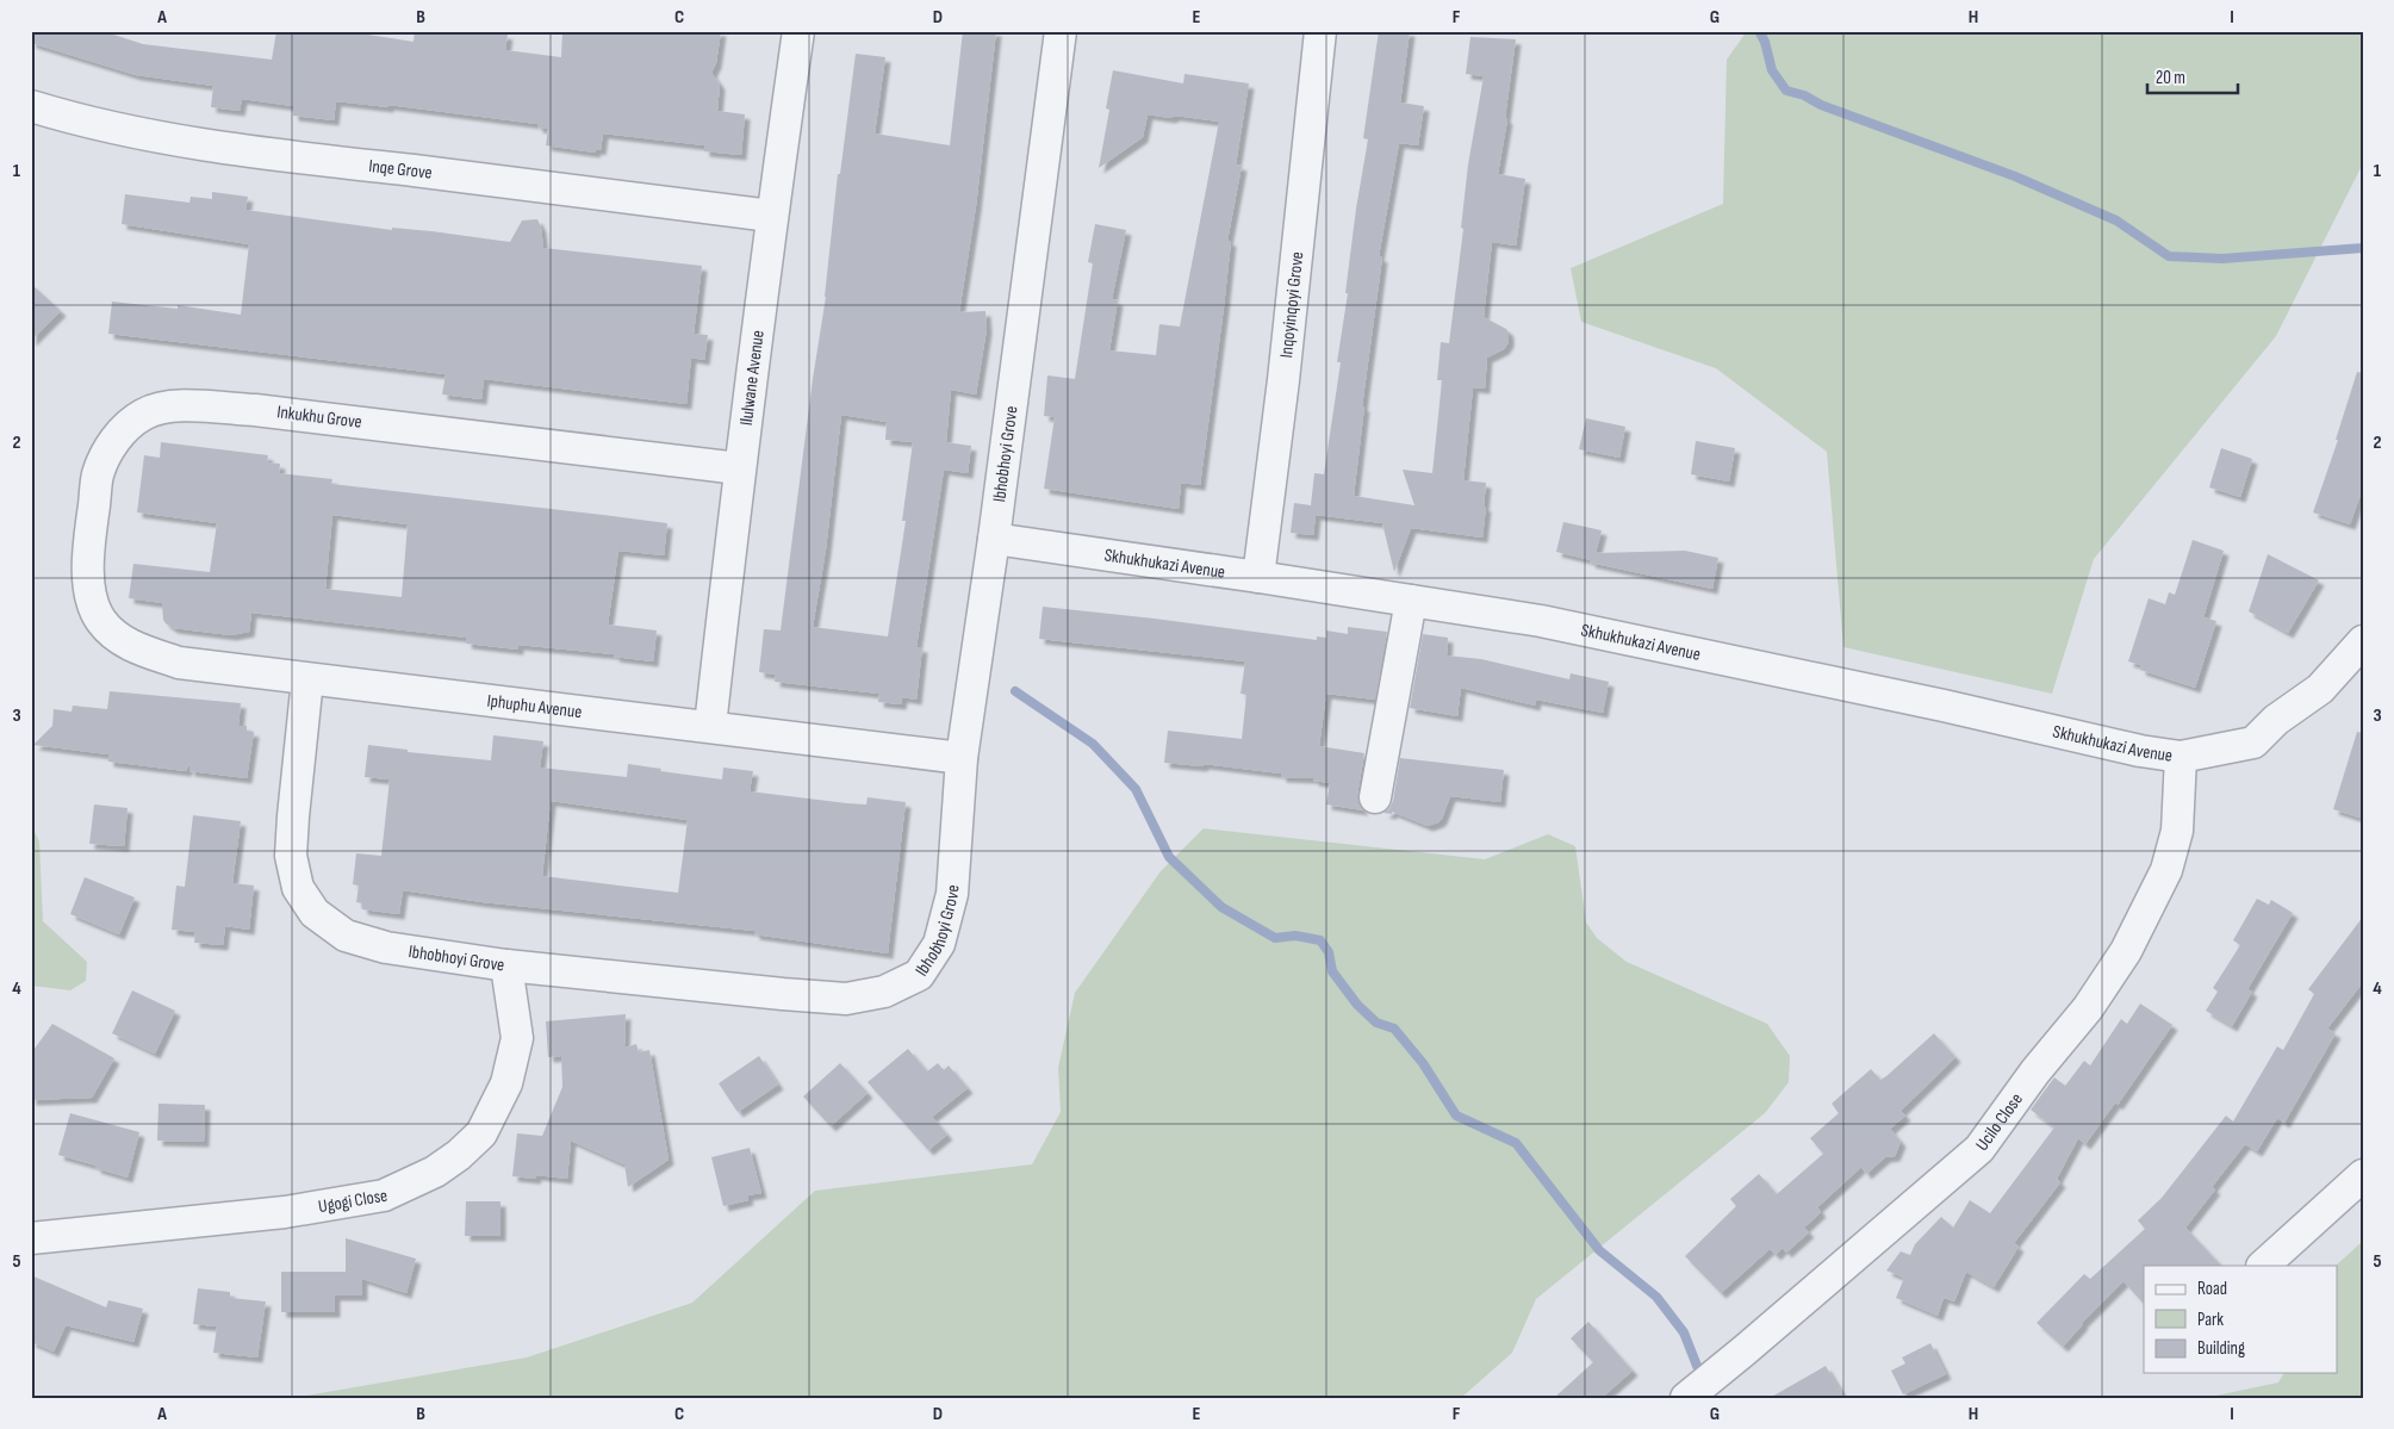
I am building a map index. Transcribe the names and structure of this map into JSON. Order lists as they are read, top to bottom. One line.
{"streets":{"street":["Inqe Grove","Inqoyinqoyi Grove","Ilulwane Avenue","Inkukhu Grove","Ibhobhoyi Grove","Skhukhukazi Avenue","Iphuphu Avenue","Ucilo Close","Ugogi Close"]},"crossings":[["Inqe Grove","Ilulwane Avenue"],["Inqoyinqoyi Grove","Skhukhukazi Avenue"],["Ilulwane Avenue","Inkukhu Grove"],["Ilulwane Avenue","Iphuphu Avenue"],["Inkukhu Grove","Iphuphu Avenue"],["Ibhobhoyi Grove","Skhukhukazi Avenue"],["Ibhobhoyi Grove","Iphuphu Avenue"],["Ibhobhoyi Grove","Ugogi Close"],["Skhukhukazi Avenue","Ucilo Close"]],"legend":["Road","Park","Building"],"scale_bar":"20 m","grid":{"columns":["A","B","C","D","E","F","G","H","I"],"rows":["1","2","3","4","5"]}}
